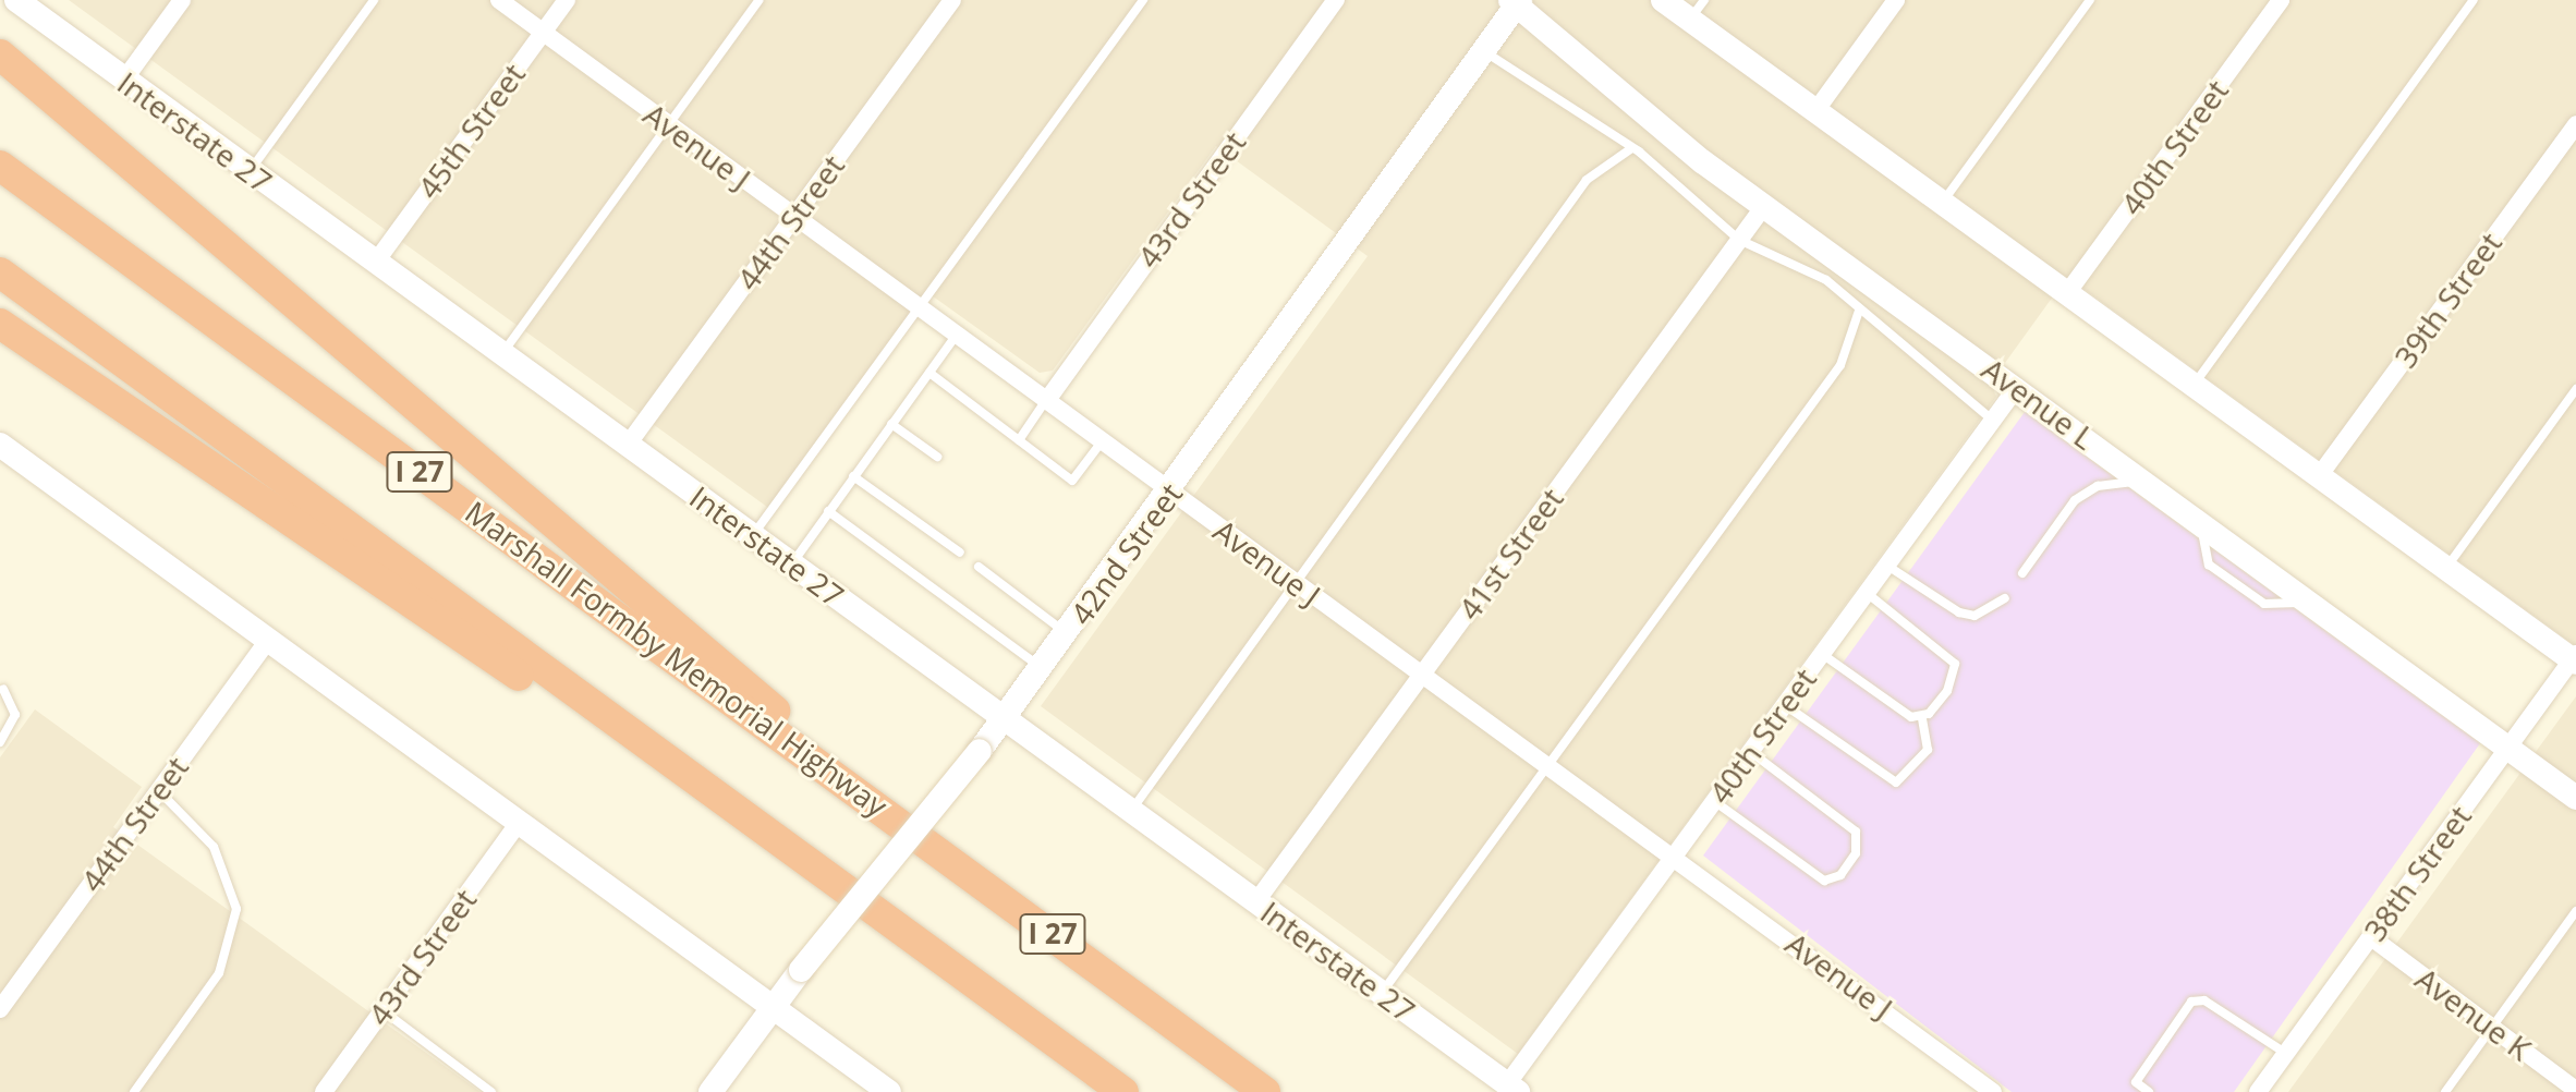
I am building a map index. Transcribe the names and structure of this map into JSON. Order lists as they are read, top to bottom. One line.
{"streets":{"highway":["I 27","Marshall Formby Memorial Highway"],"street":["45th Street","Interstate 27","Avenue J","40th Street","43rd Street","44th Street","39th Street","Avenue L","42nd Street","41st Street","38th Street","Avenue K"]},"crossings":[["45th Street","Interstate 27"],["45th Street","Avenue J"],["Interstate 27","40th Street"],["Interstate 27","44th Street"],["Interstate 27","42nd Street"],["Interstate 27","41st Street"],["Avenue J","40th Street"],["Avenue J","43rd Street"],["Avenue J","44th Street"],["Avenue J","42nd Street"],["Avenue J","41st Street"],["40th Street","Avenue L"],["Avenue L","42nd Street"],["Avenue L","41st Street"],["Avenue L","38th Street"],["38th Street","Avenue K"]]}
